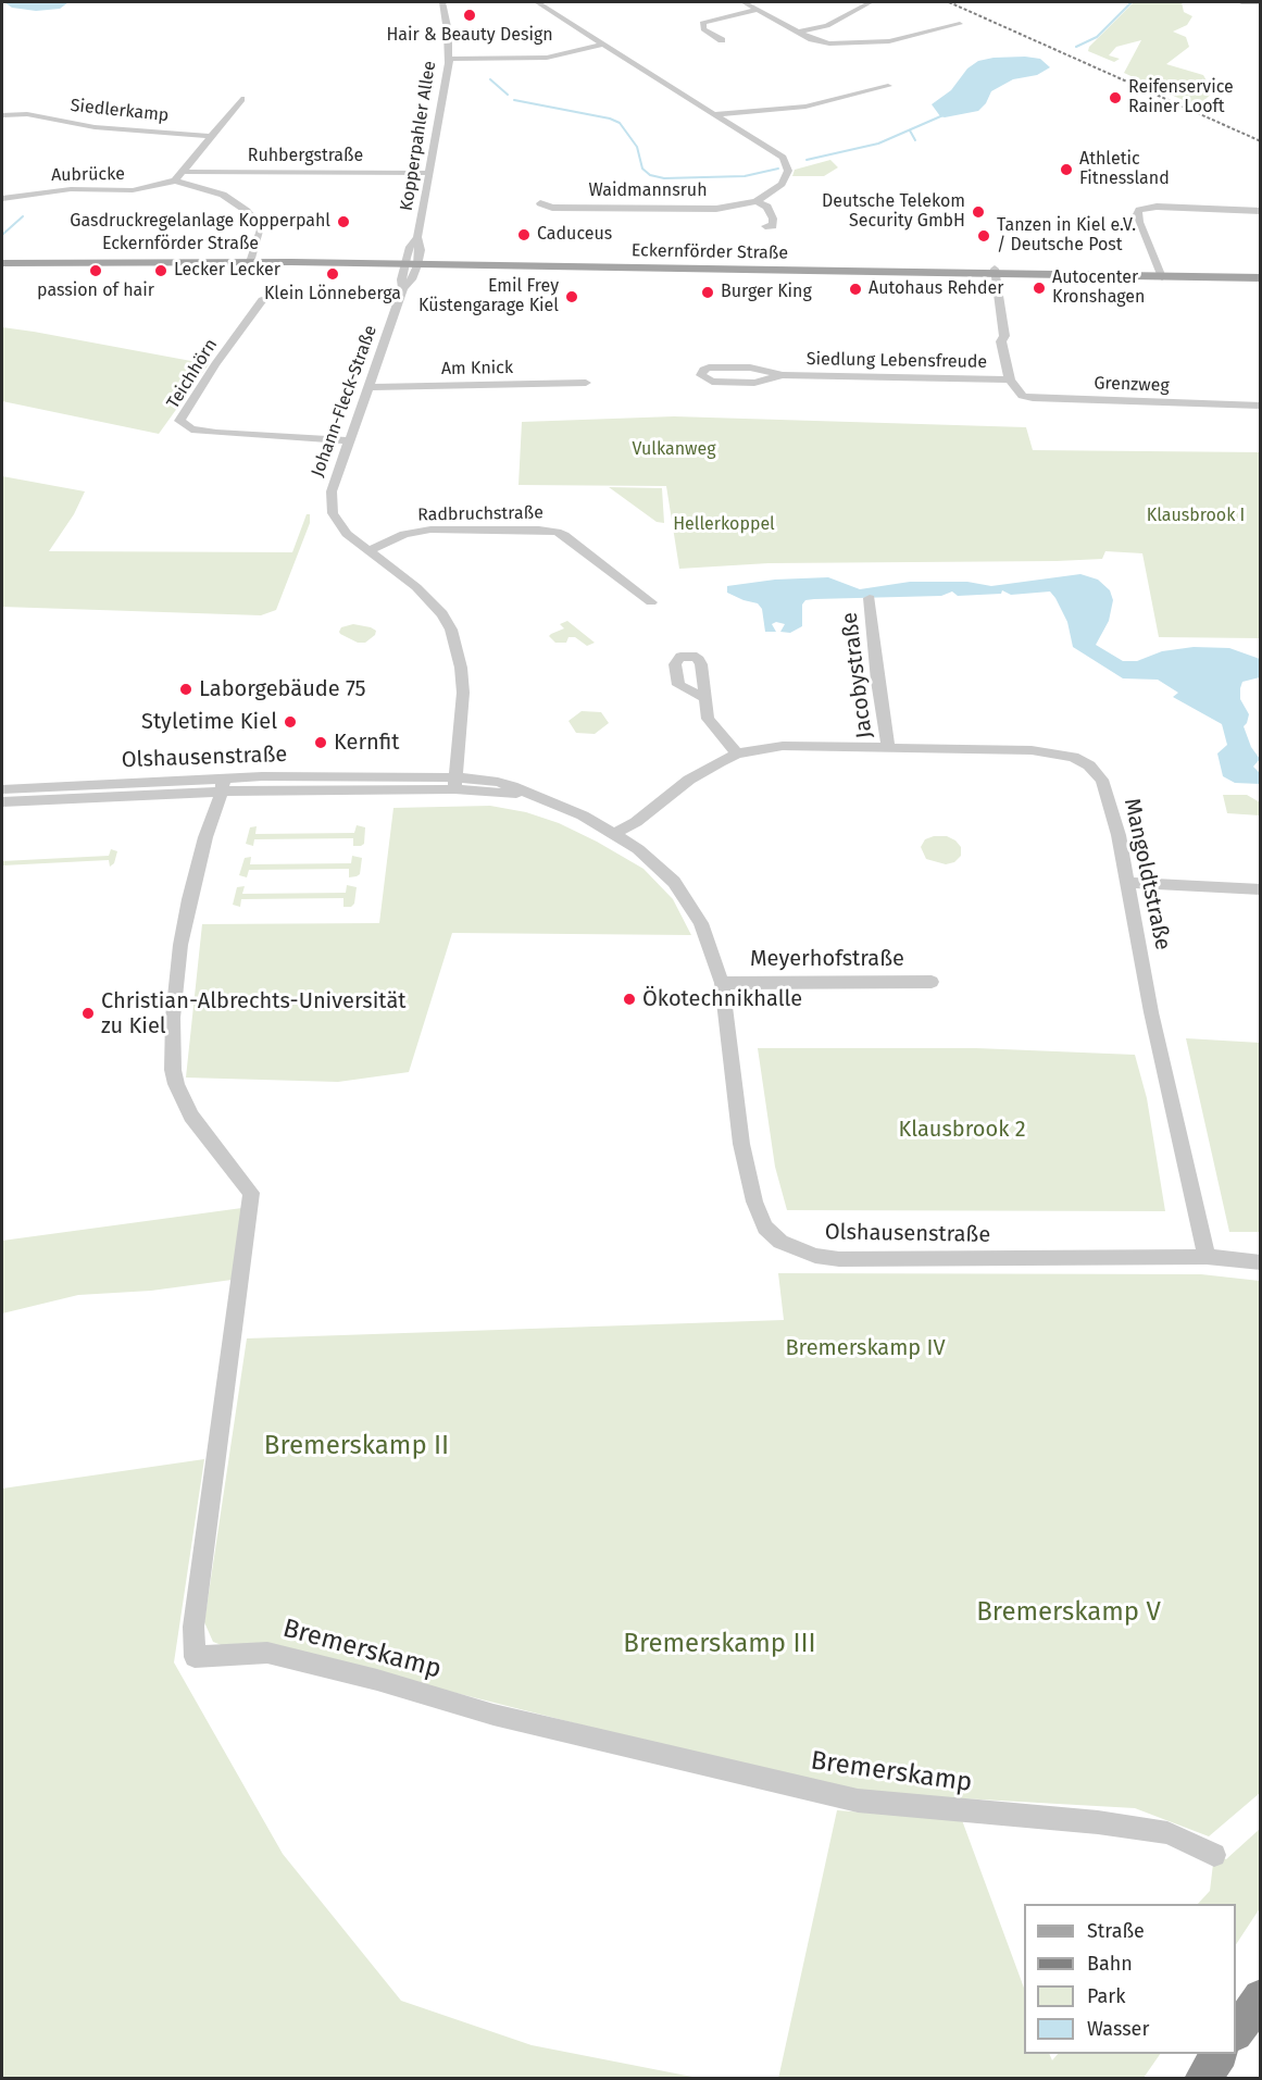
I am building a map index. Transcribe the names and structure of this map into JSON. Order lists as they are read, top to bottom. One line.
{"streets":{"main road":["Eckernförder Straße"],"street":["Siedlerkamp","Kopperpahler Allee","Ruhbergstraße","Aubrücke","Waidmannsruh","Siedlung Lebensfreude","Am Knick","Teichhörn","Grenzweg","Johann-Fleck-Straße","Radbruchstraße","Jacobystraße","Olshausenstraße","Mangoldtstraße","Meyerhofstraße","Bremerskamp"]},"crossings":[["Kopperpahler Allee","Ruhbergstraße"],["Kopperpahler Allee","Eckernförder Straße"],["Kopperpahler Allee","Johann-Fleck-Straße"],["Ruhbergstraße","Aubrücke"],["Eckernförder Straße","Johann-Fleck-Straße"],["Siedlung Lebensfreude","Grenzweg"],["Am Knick","Johann-Fleck-Straße"],["Teichhörn","Johann-Fleck-Straße"],["Johann-Fleck-Straße","Radbruchstraße"],["Johann-Fleck-Straße","Olshausenstraße"],["Jacobystraße","Mangoldtstraße"],["Olshausenstraße","Mangoldtstraße"],["Olshausenstraße","Meyerhofstraße"],["Olshausenstraße","Bremerskamp"]],"parks":["Vulkanweg","Klausbrook I","Hellerkoppel","Klausbrook 2","Bremerskamp IV","Bremerskamp II","Bremerskamp V","Bremerskamp III"],"places":["Hair & Beauty Design","Reifenservice Rainer Looft","Athletic Fitnessland","Deutsche Telekom Security GmbH","Gasdruckregelanlage Kopperpahl","Caduceus","Tanzen in Kiel e.V. / Deutsche Post","passion of hair","Lecker Lecker","Klein Lönneberga","Autocenter Kronshagen","Autohaus Rehder","Burger King","Emil Frey Küstengarage Kiel","Laborgebäude 75","Styletime Kiel","Kernfit","Ökotechnikhalle","Christian-Albrechts-Universität zu Kiel"],"legend":["Straße","Bahn","Park","Wasser"]}
